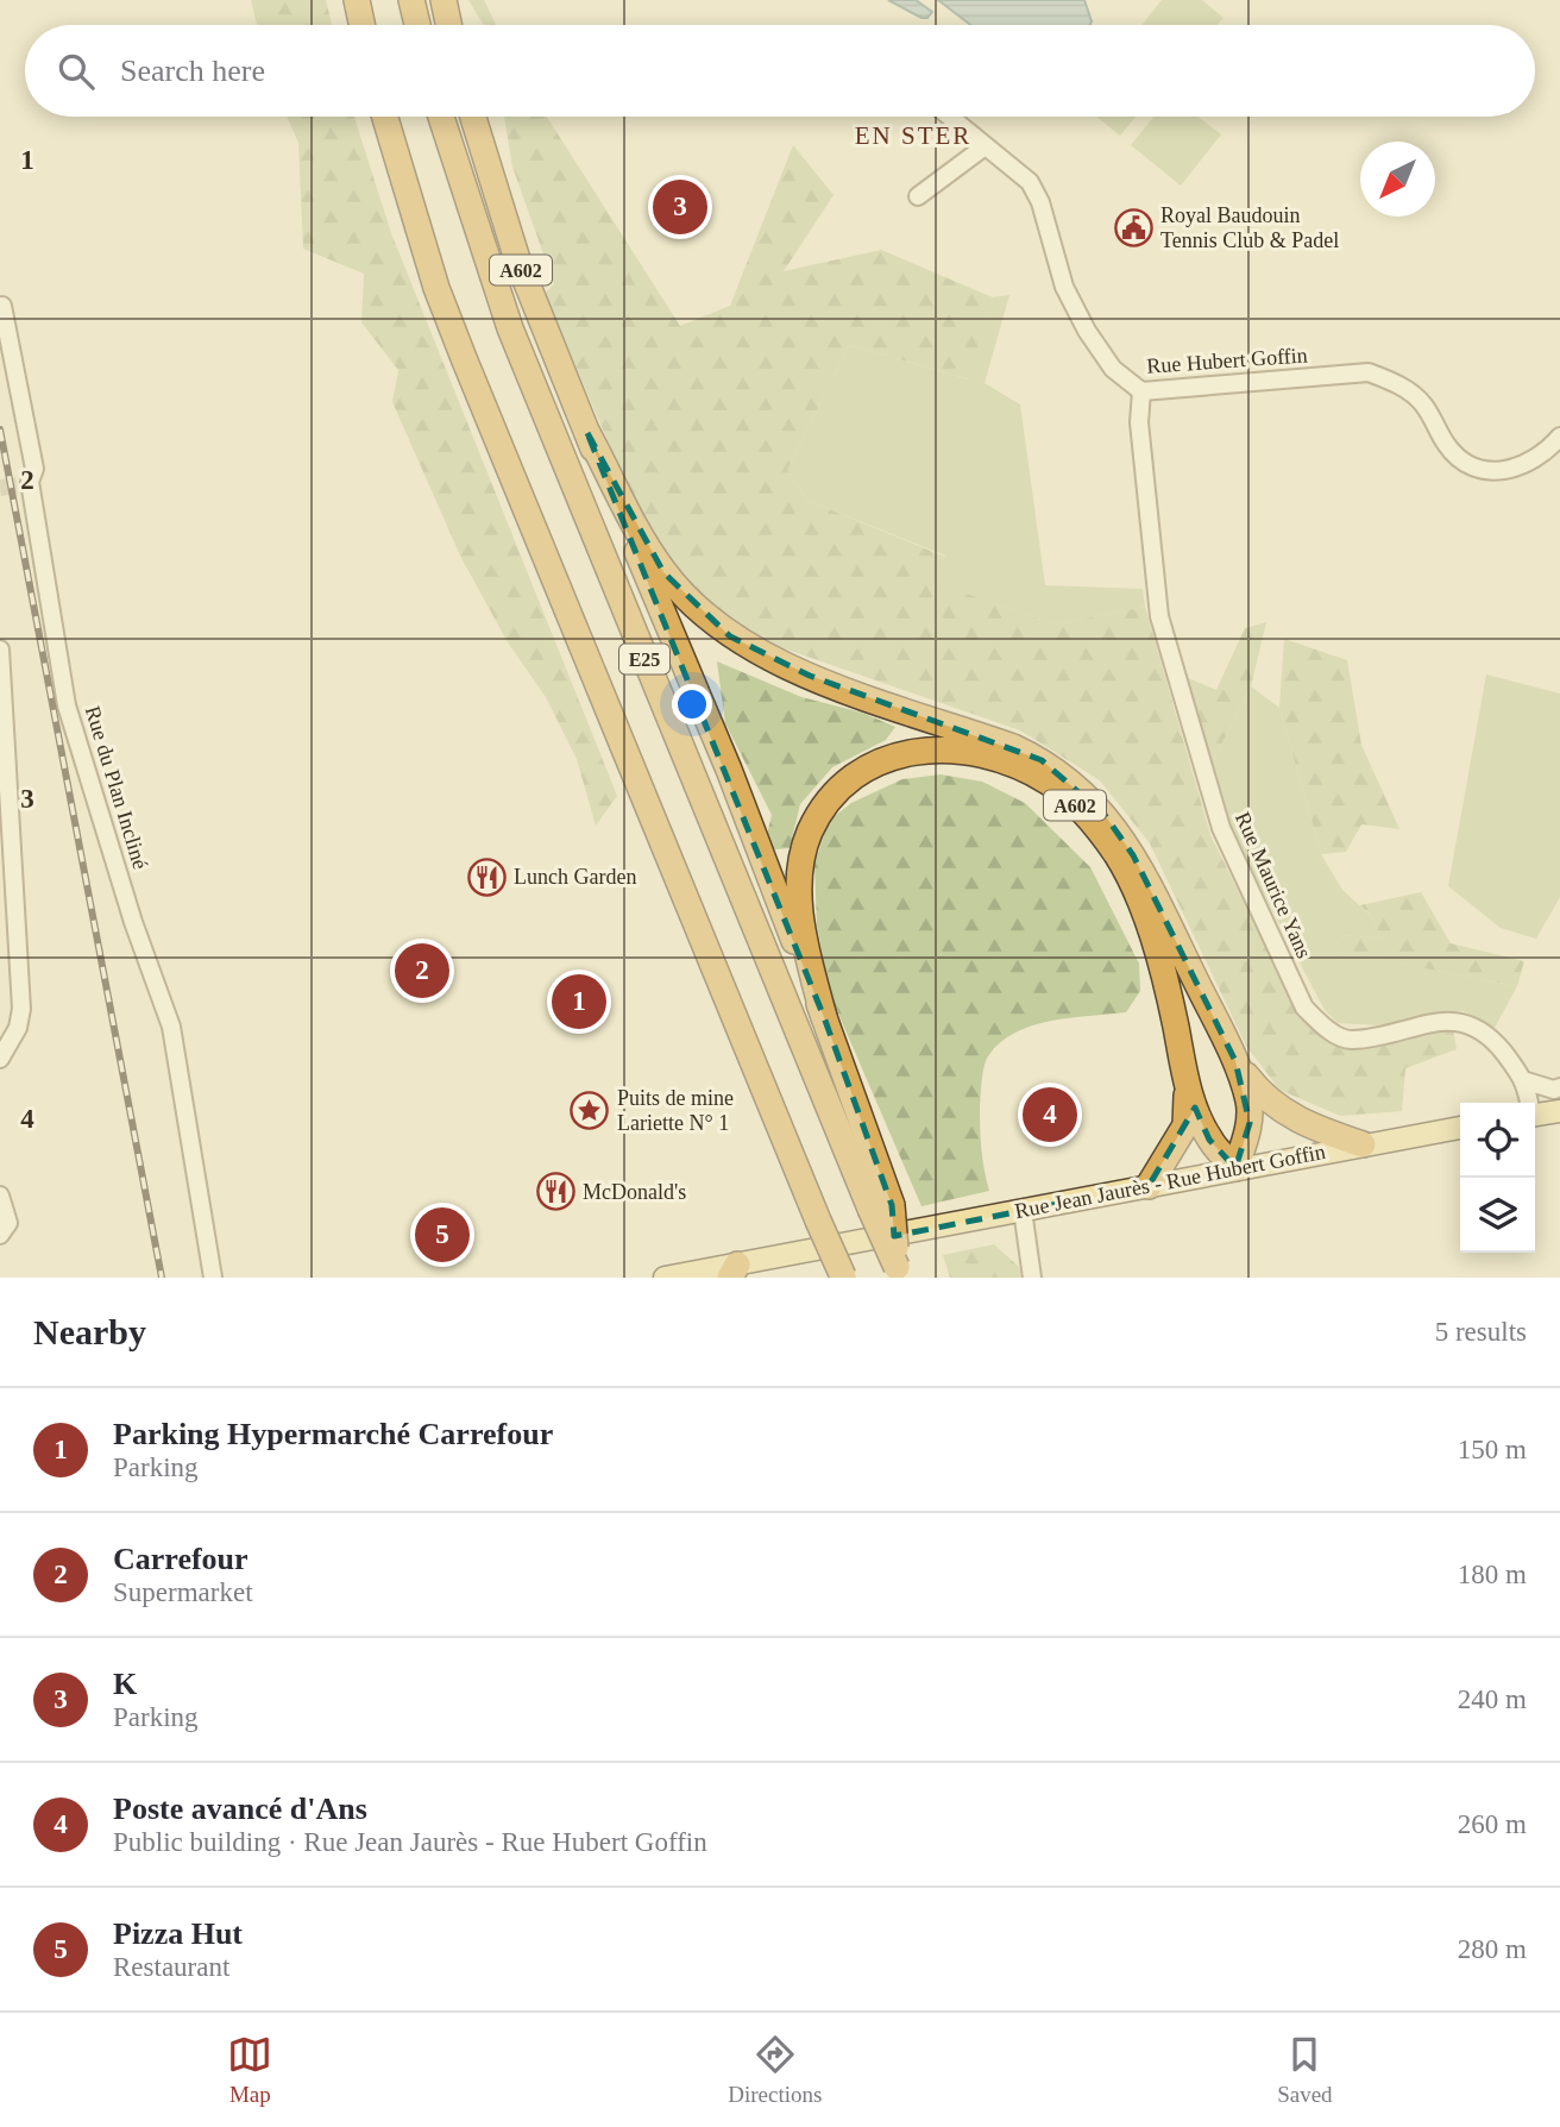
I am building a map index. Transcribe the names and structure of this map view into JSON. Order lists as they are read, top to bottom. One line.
{"streets":{"highway":["A602","E25"],"main road":["Rue Jean Jaurès - Rue Hubert Goffin"],"street":["Rue Hubert Goffin","Rue du Plan Incliné","Rue Maurice Yans"]},"crossings":[["A602","E25"],["A602","Rue Jean Jaurès - Rue Hubert Goffin"],["Rue Hubert Goffin","Rue Maurice Yans"]],"districts":["EN STER"],"places":{"public building":["Royal Baudouin Tennis Club & Padel"],"restaurant":["Lunch Garden","McDonald's"],"place":["Puits de mine Lariette N° 1"]},"north":"bottom left","page":{"search":"Search here","pins":["3","2","1","4","5"],"heading":["Nearby","5 results"],"list":[{"mark":"1","name":"Parking Hypermarché Carrefour","note":"Parking","value":"150 m"},{"mark":"2","name":"Carrefour","note":"Supermarket","value":"180 m"},{"mark":"3","name":"K","note":"Parking","value":"240 m"},{"mark":"4","name":"Poste avancé d'Ans","note":"Public building · Rue Jean Jaurès - Rue Hubert Goffin","value":"260 m"},{"mark":"5","name":"Pizza Hut","note":"Restaurant","value":"280 m"}],"nav":["Map","Directions","Saved"]},"grid":{"rows":["1","2","3","4"]}}
